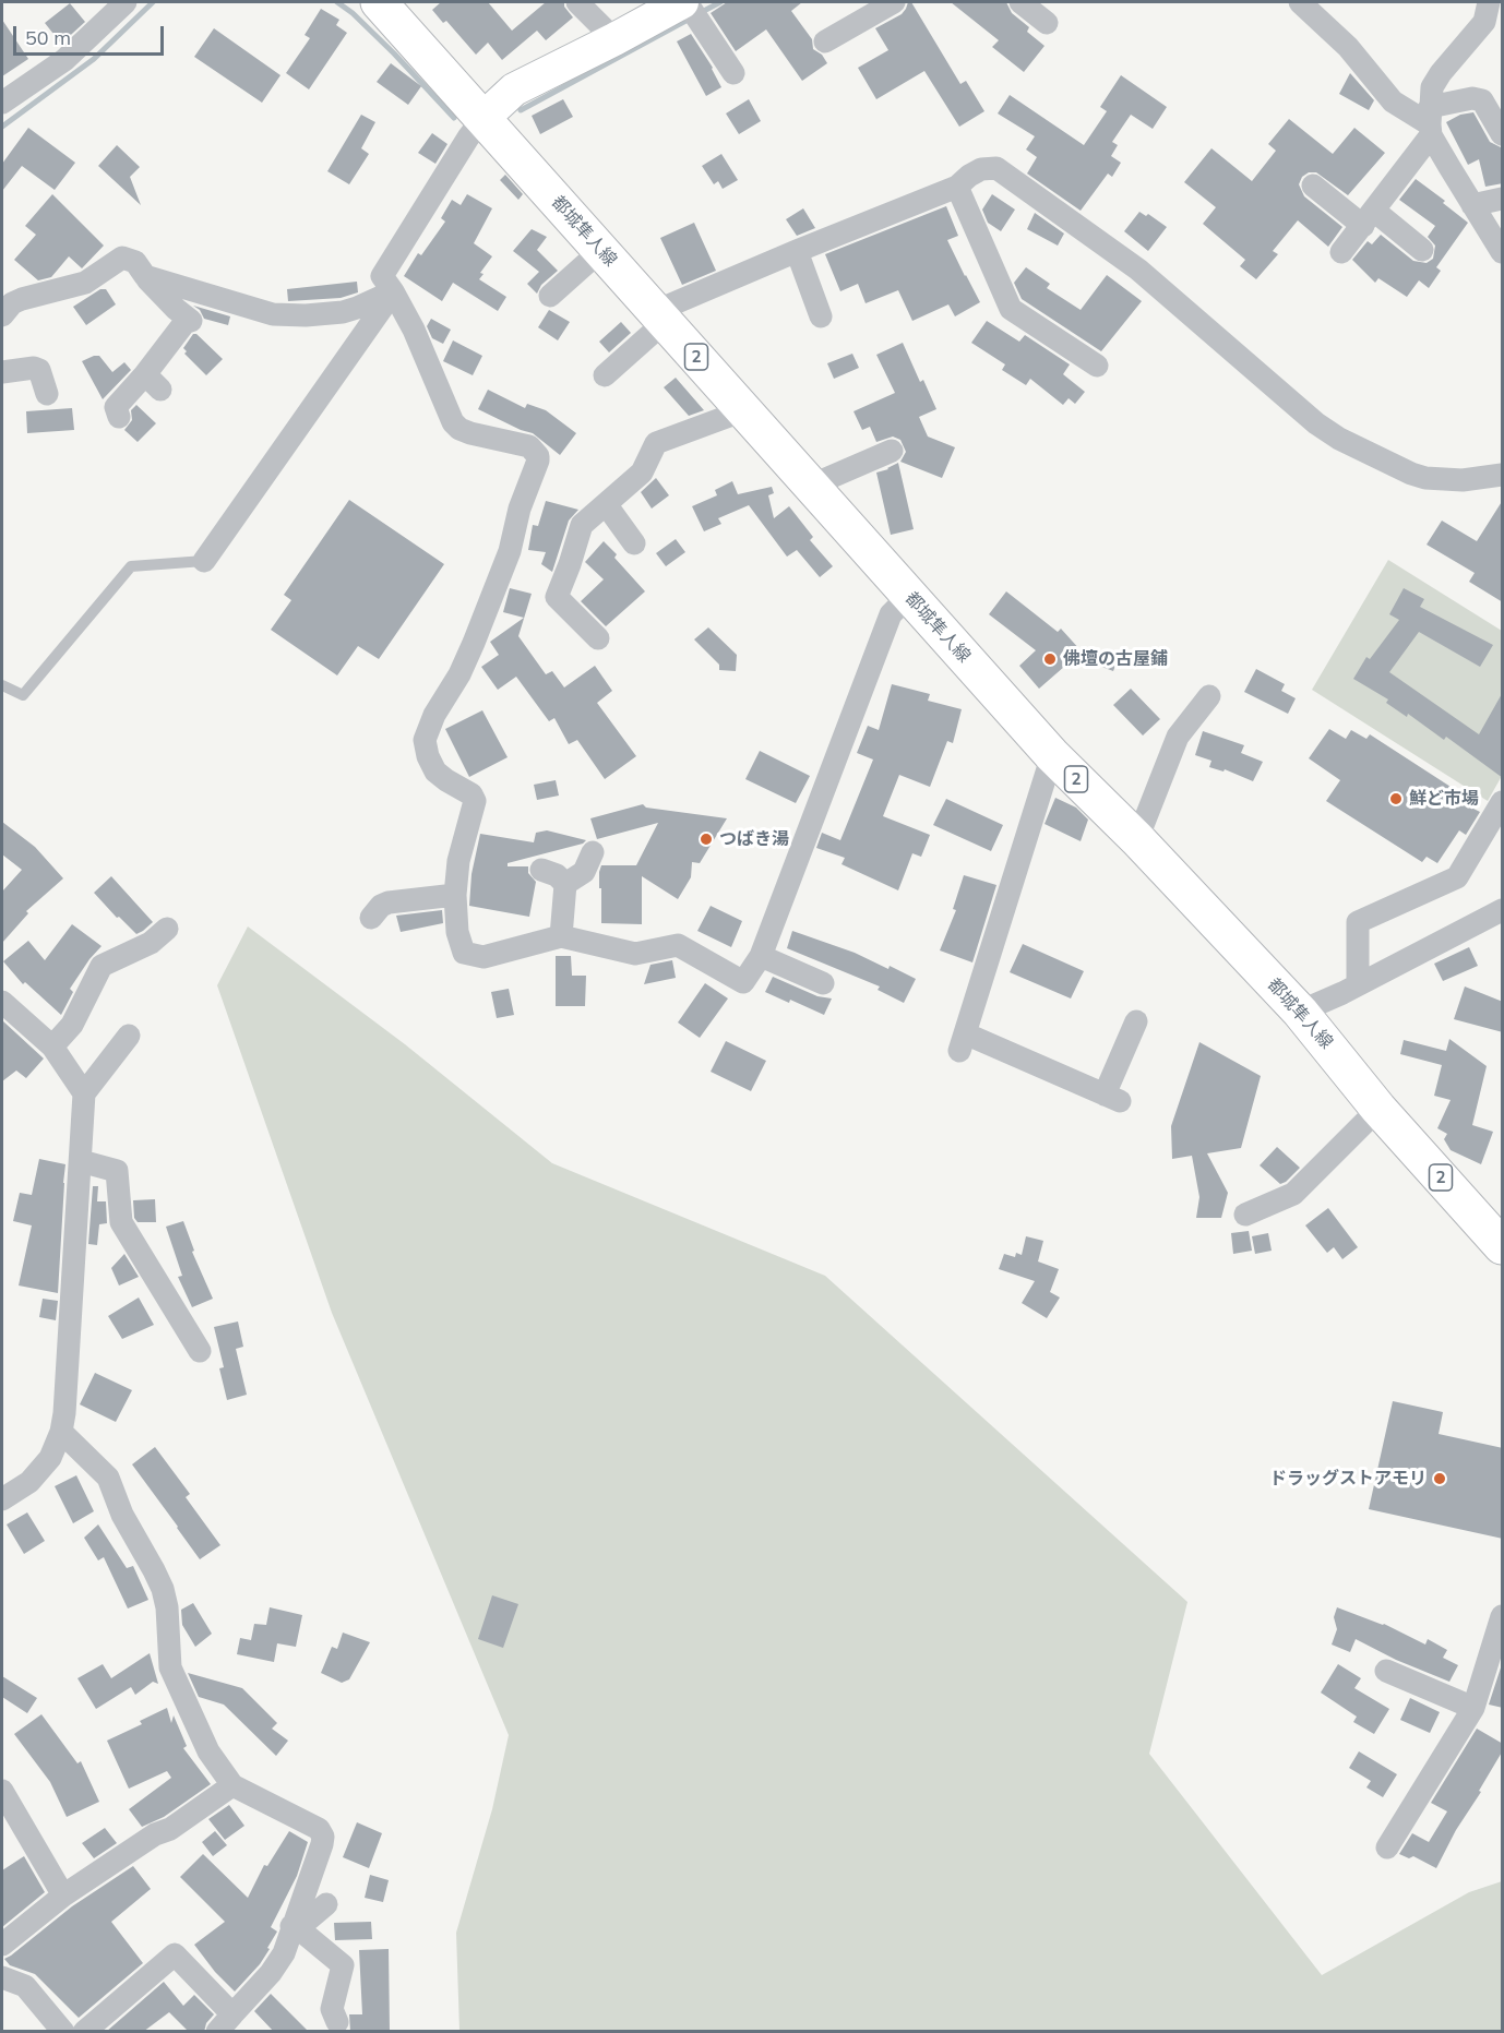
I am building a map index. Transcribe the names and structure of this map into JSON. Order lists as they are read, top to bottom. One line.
{"streets":{"main road":["都城隼人線","2"]},"places":["佛壇の古屋鋪","鮮ど市場","つばき湯","ドラッグストアモリ"],"scale_bar":"50 m"}
